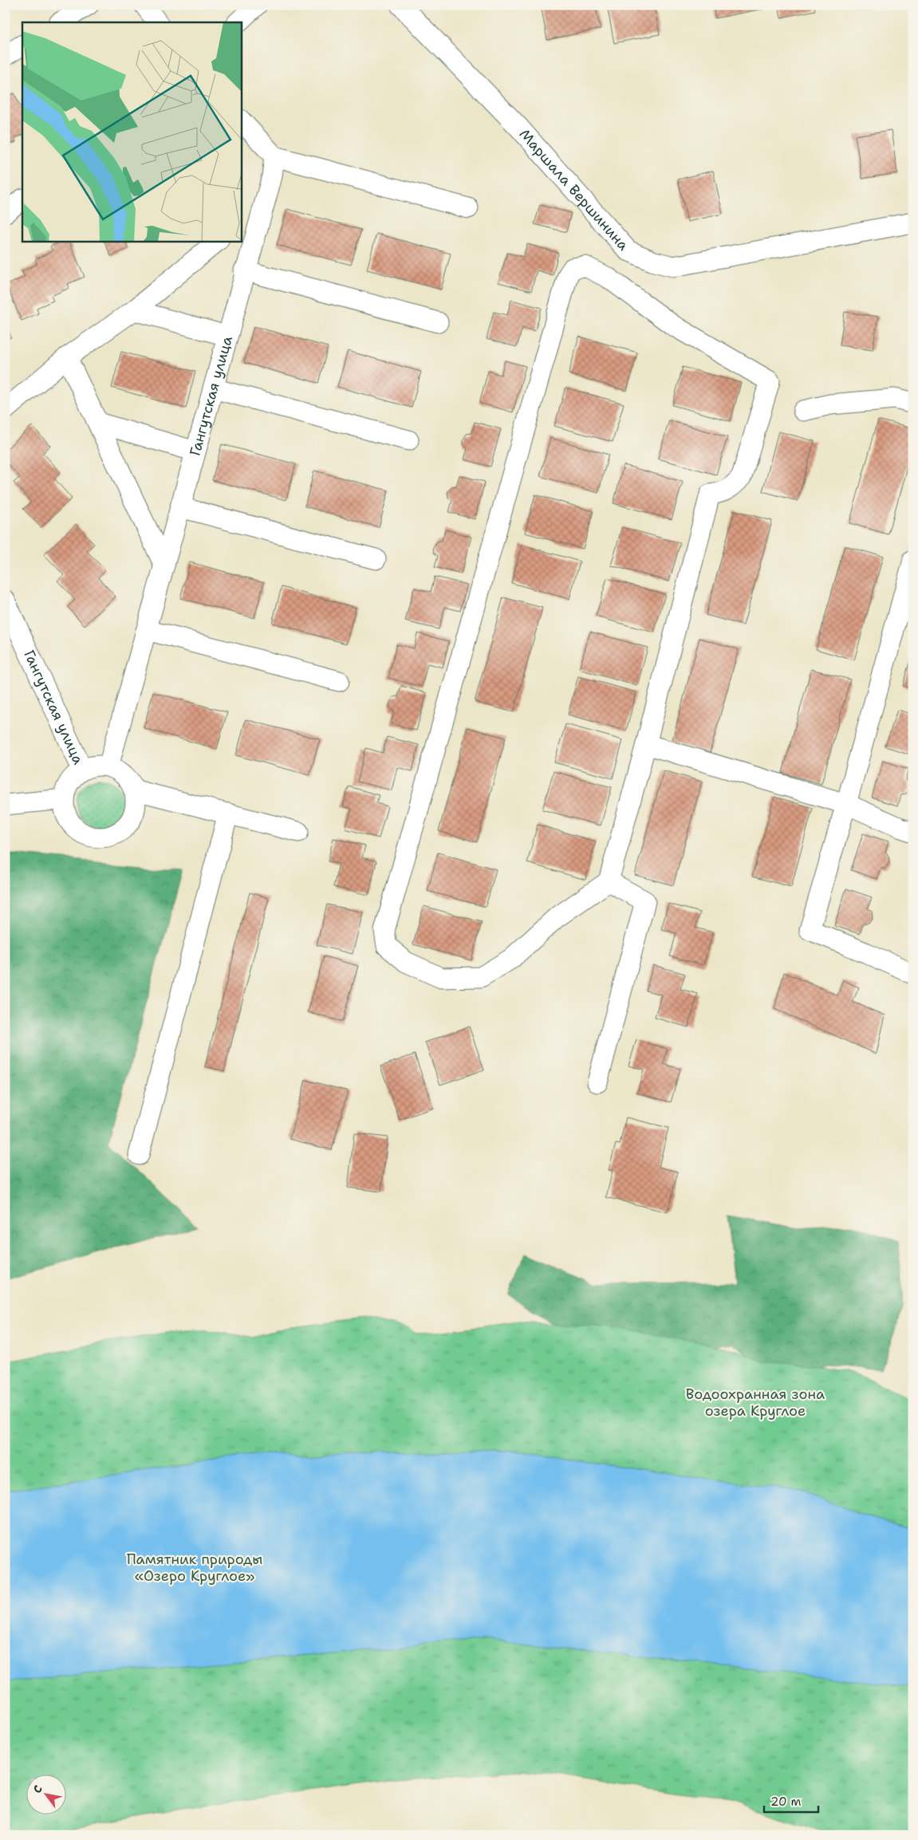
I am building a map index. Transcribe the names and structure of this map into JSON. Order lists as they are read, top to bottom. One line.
{"streets":{"street":["Маршала Вершинина","Гангутская улица"]},"parks":["Водоохранная зона озера Круглое","Памятник природы «Озеро Круглое»"],"scale_bar":"20 m","north":"top left"}
